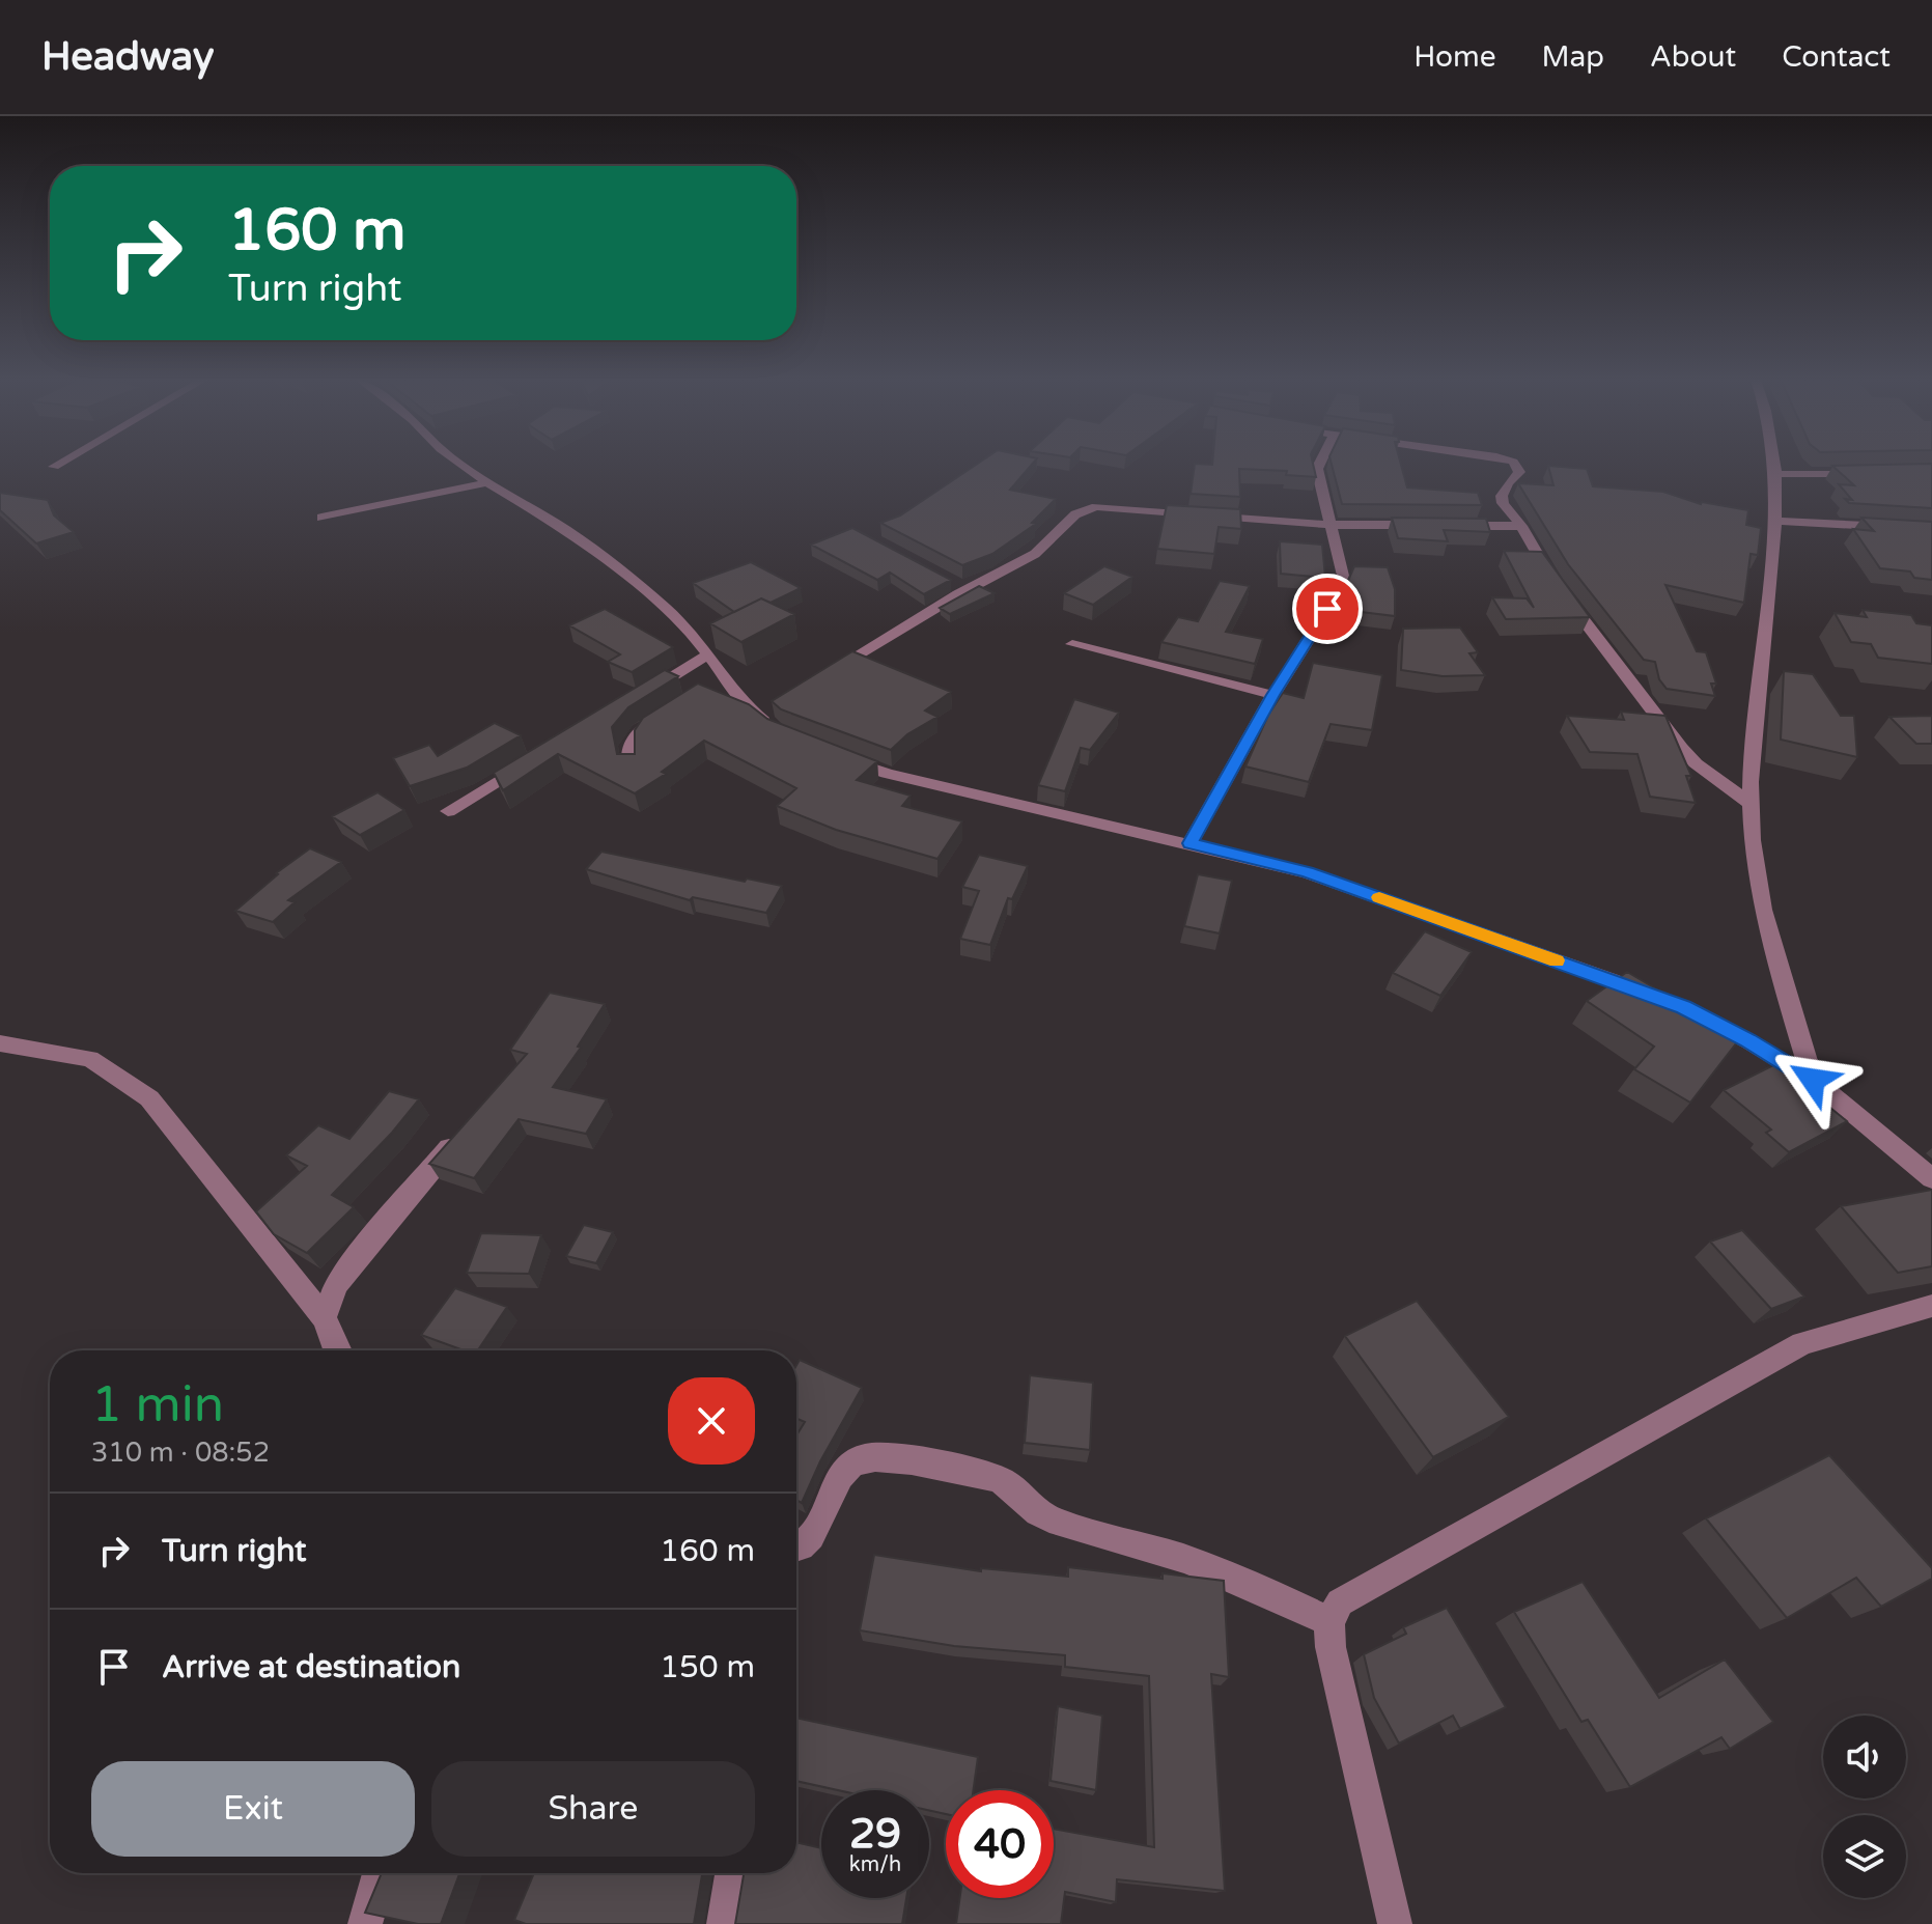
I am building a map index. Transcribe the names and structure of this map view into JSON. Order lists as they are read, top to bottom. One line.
{"page":{"header":"Headway","nav":["Home","Map","About","Contact"],"turn":["160 m","Turn right"],"heading":["1 min","310 m · 08:52"],"list":[{"name":"Turn right","value":"160 m"},{"name":"Arrive at destination","value":"150 m"}],"buttons":["Exit","Share"],"speed":"29 km/h","limit":"40"}}
